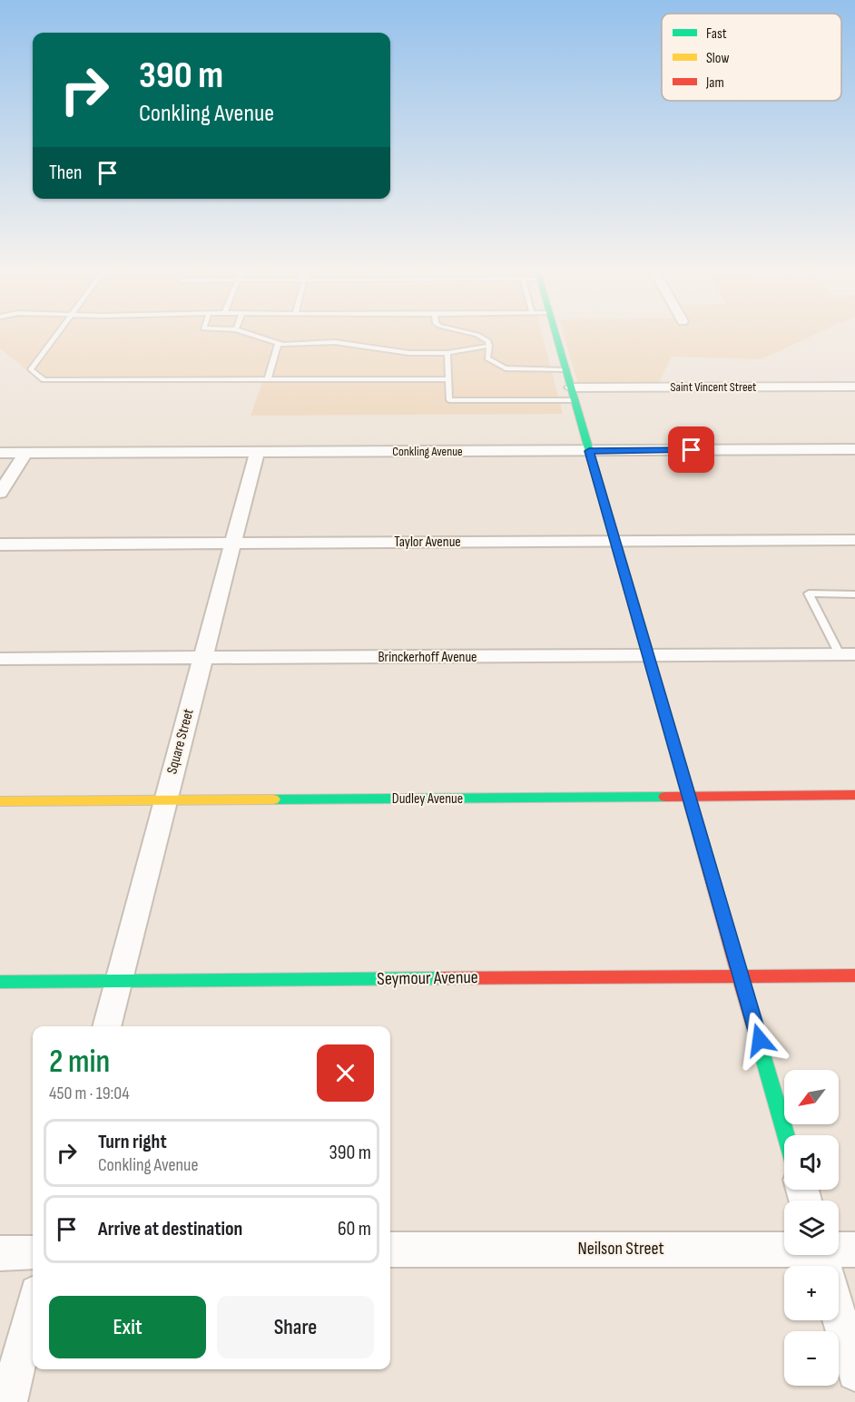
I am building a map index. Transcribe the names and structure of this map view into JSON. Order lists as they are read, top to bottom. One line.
{"streets":{"street":["Saint Vincent Street","Conkling Avenue","Taylor Avenue","Brinckerhoff Avenue","Square Street","Dudley Avenue","Seymour Avenue","Neilson Street"]},"crossings":[["Conkling Avenue","Square Street"],["Taylor Avenue","Square Street"],["Brinckerhoff Avenue","Square Street"],["Square Street","Dudley Avenue"],["Square Street","Seymour Avenue"]],"legend":["Fast","Slow","Jam"],"north":"bottom left","page":{"turn":["390 m","Conkling Avenue"],"then":"Then","heading":["2 min","450 m · 19:04"],"map_buttons":["+","−"],"list":[{"name":"Turn right","note":"Conkling Avenue","value":"390 m"},{"name":"Arrive at destination","value":"60 m"}],"buttons":["Exit","Share"]}}
